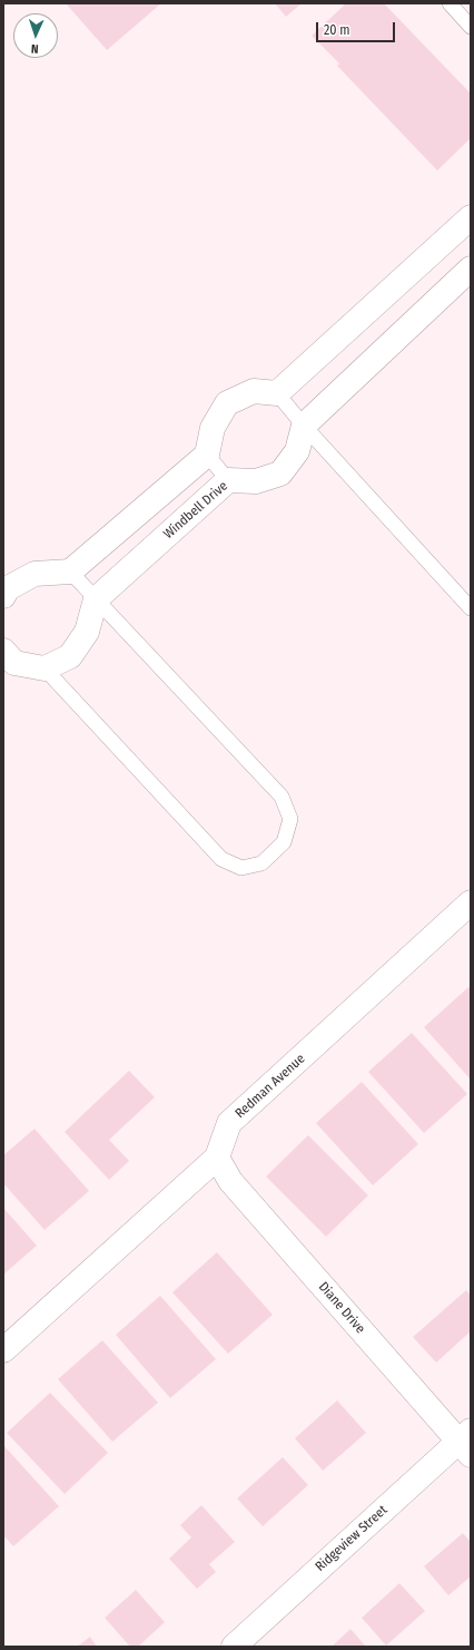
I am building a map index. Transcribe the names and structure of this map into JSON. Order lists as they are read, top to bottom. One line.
{"streets":{"street":["Windbell Drive","Redman Avenue","Diane Drive","Ridgeview Street"]},"crossings":[["Redman Avenue","Diane Drive"],["Diane Drive","Ridgeview Street"]],"scale_bar":"20 m","north":"bottom"}
